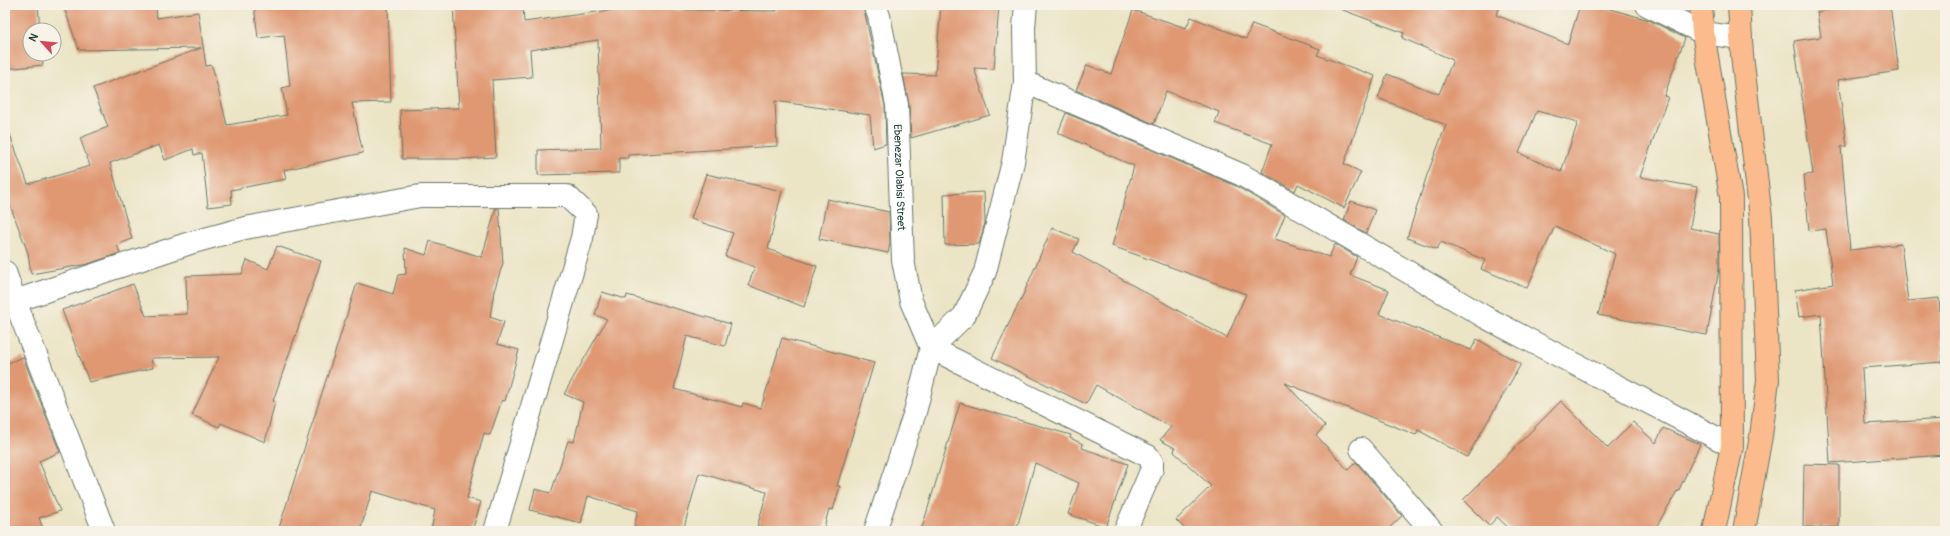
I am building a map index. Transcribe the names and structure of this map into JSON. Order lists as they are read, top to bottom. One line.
{"streets":{"street":["Ebenezar Olabisi Street"]},"north":"top left"}
